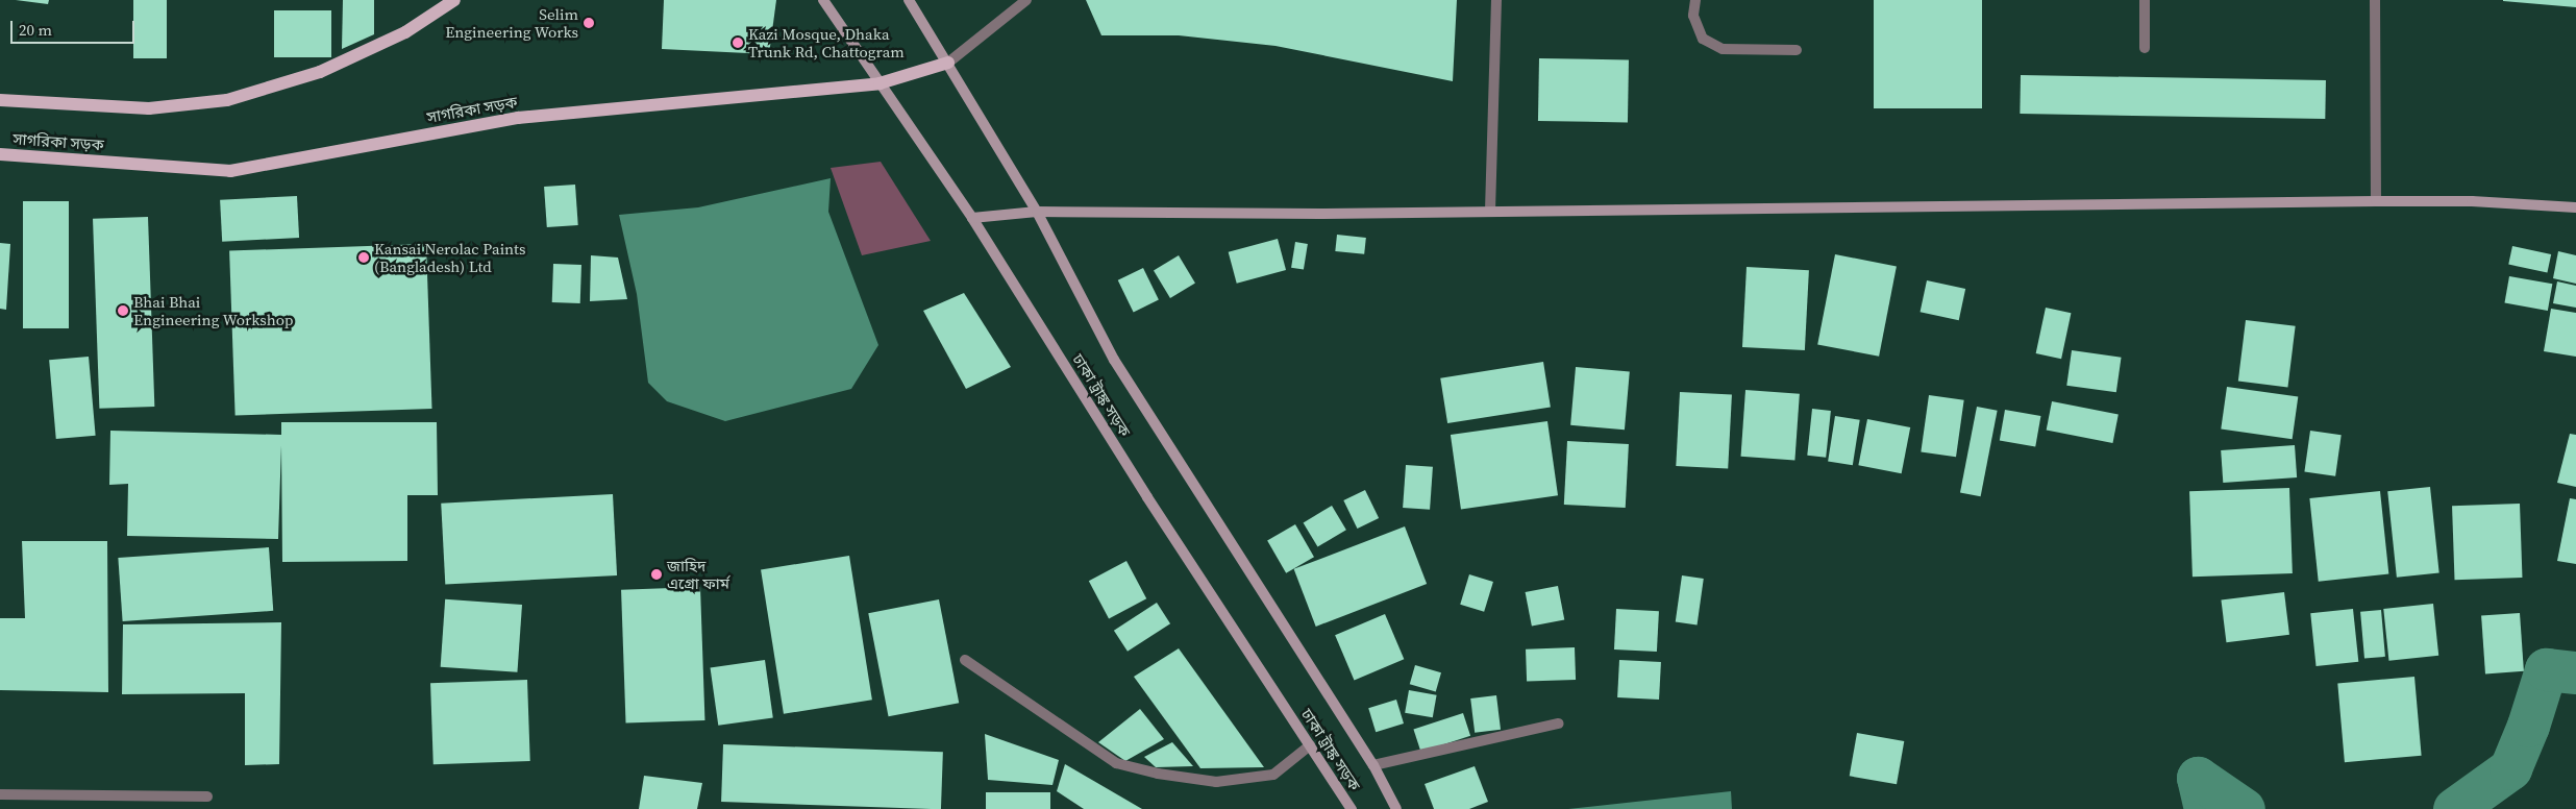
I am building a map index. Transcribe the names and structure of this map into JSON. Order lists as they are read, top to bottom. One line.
{"streets":{"main road":["সাগরিকা সড়ক","ঢাকা ট্রাঙ্ক সড়ক"]},"crossings":[["সাগরিকা সড়ক","ঢাকা ট্রাঙ্ক সড়ক"]],"places":["Selim Engineering Works","Kazi Mosque, Dhaka Trunk Rd, Chattogram","Kansai Nerolac Paints (Bangladesh) Ltd","Bhai Bhai Engineering Workshop","জাহিদ এগ্রো ফার্ম"],"scale_bar":"20 m"}
